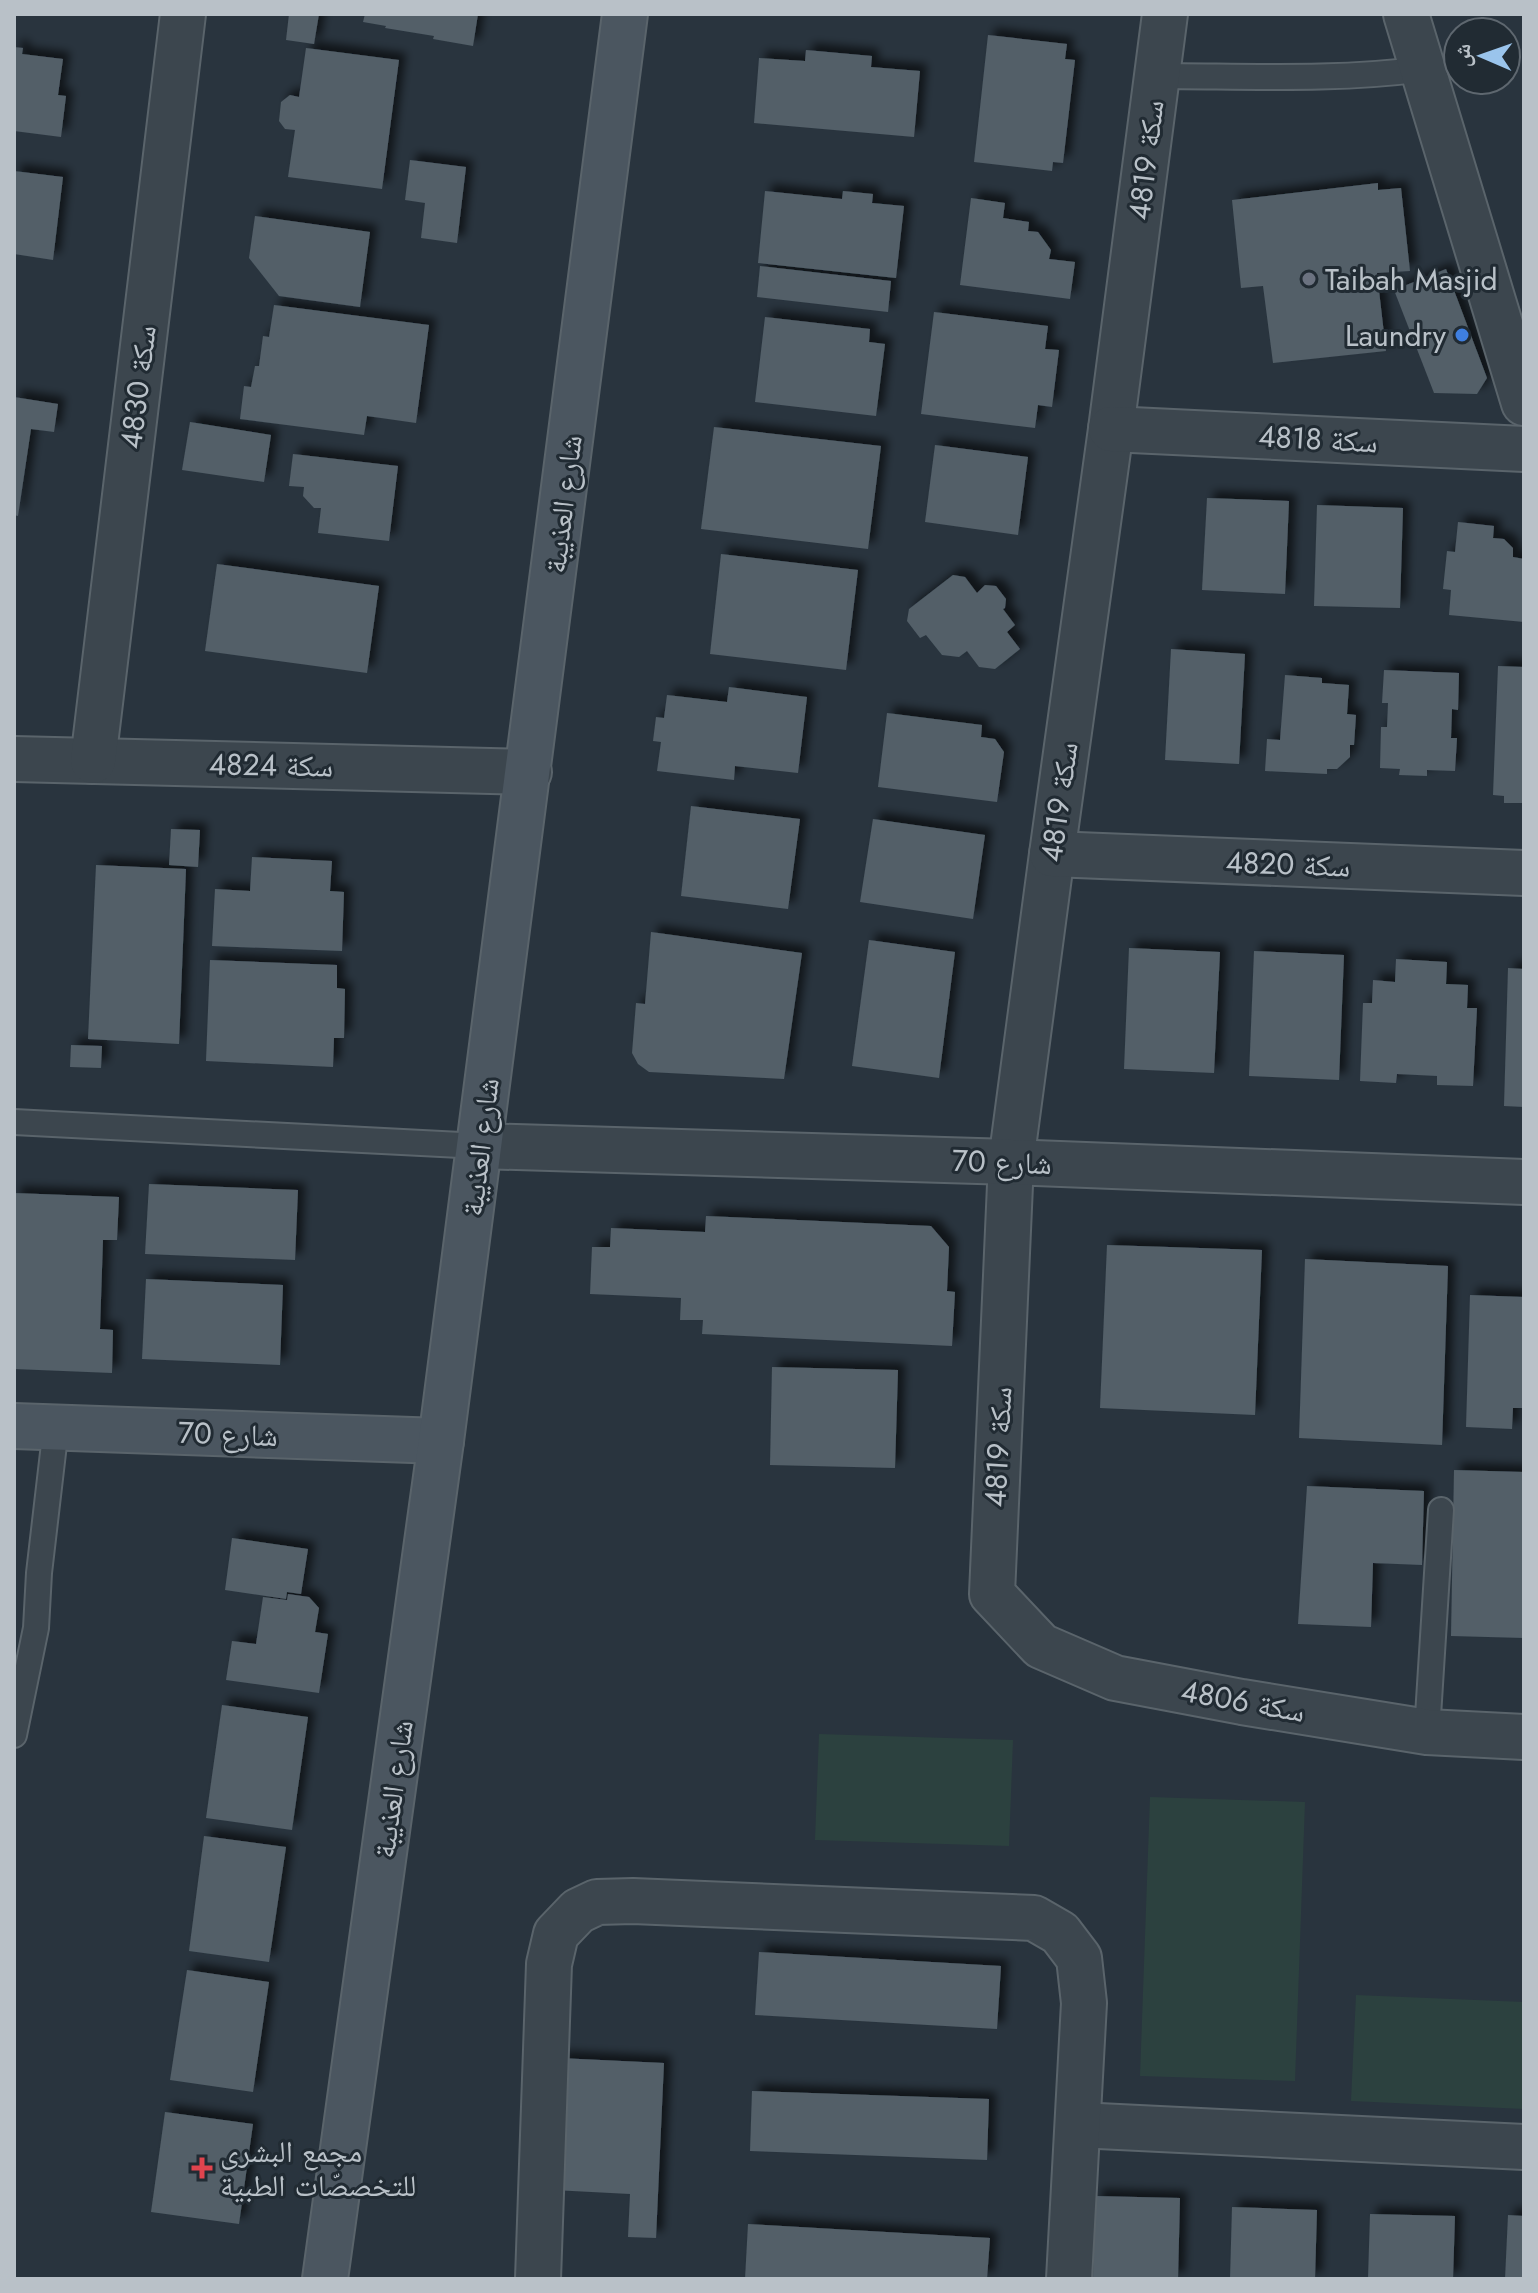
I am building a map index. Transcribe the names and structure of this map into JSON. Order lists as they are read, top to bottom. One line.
{"streets":{"street":["سكة 4819","سكة 4830","سكة 4818","شارع العذيبة","سكة 4824","سكة 4820","شارع 70","سكة 4806"]},"crossings":[["سكة 4819","سكة 4818"],["سكة 4819","سكة 4820"],["سكة 4819","شارع 70"],["سكة 4819","سكة 4806"],["سكة 4830","سكة 4824"],["شارع العذيبة","سكة 4824"],["شارع العذيبة","شارع 70"]],"places":{"other":["Taibah Masjid","Laundry"],"health":["مجمع البشرى للتخصصّات الطبية"]},"north":"left"}
